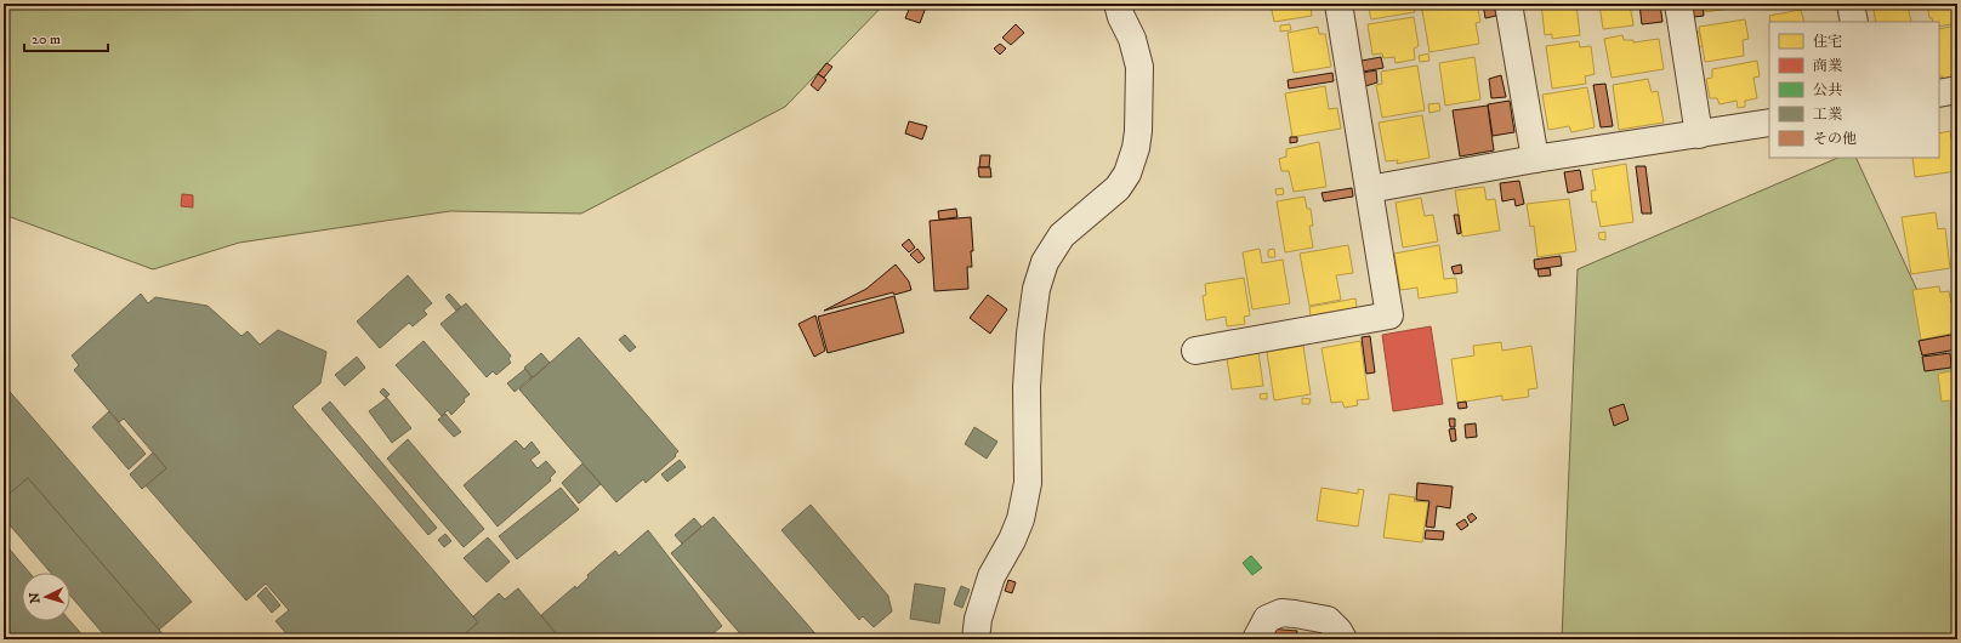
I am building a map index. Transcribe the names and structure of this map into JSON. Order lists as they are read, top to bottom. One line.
{"legend":["住宅","商業","公共","工業","その他"],"scale_bar":"20 m","north":"left"}
